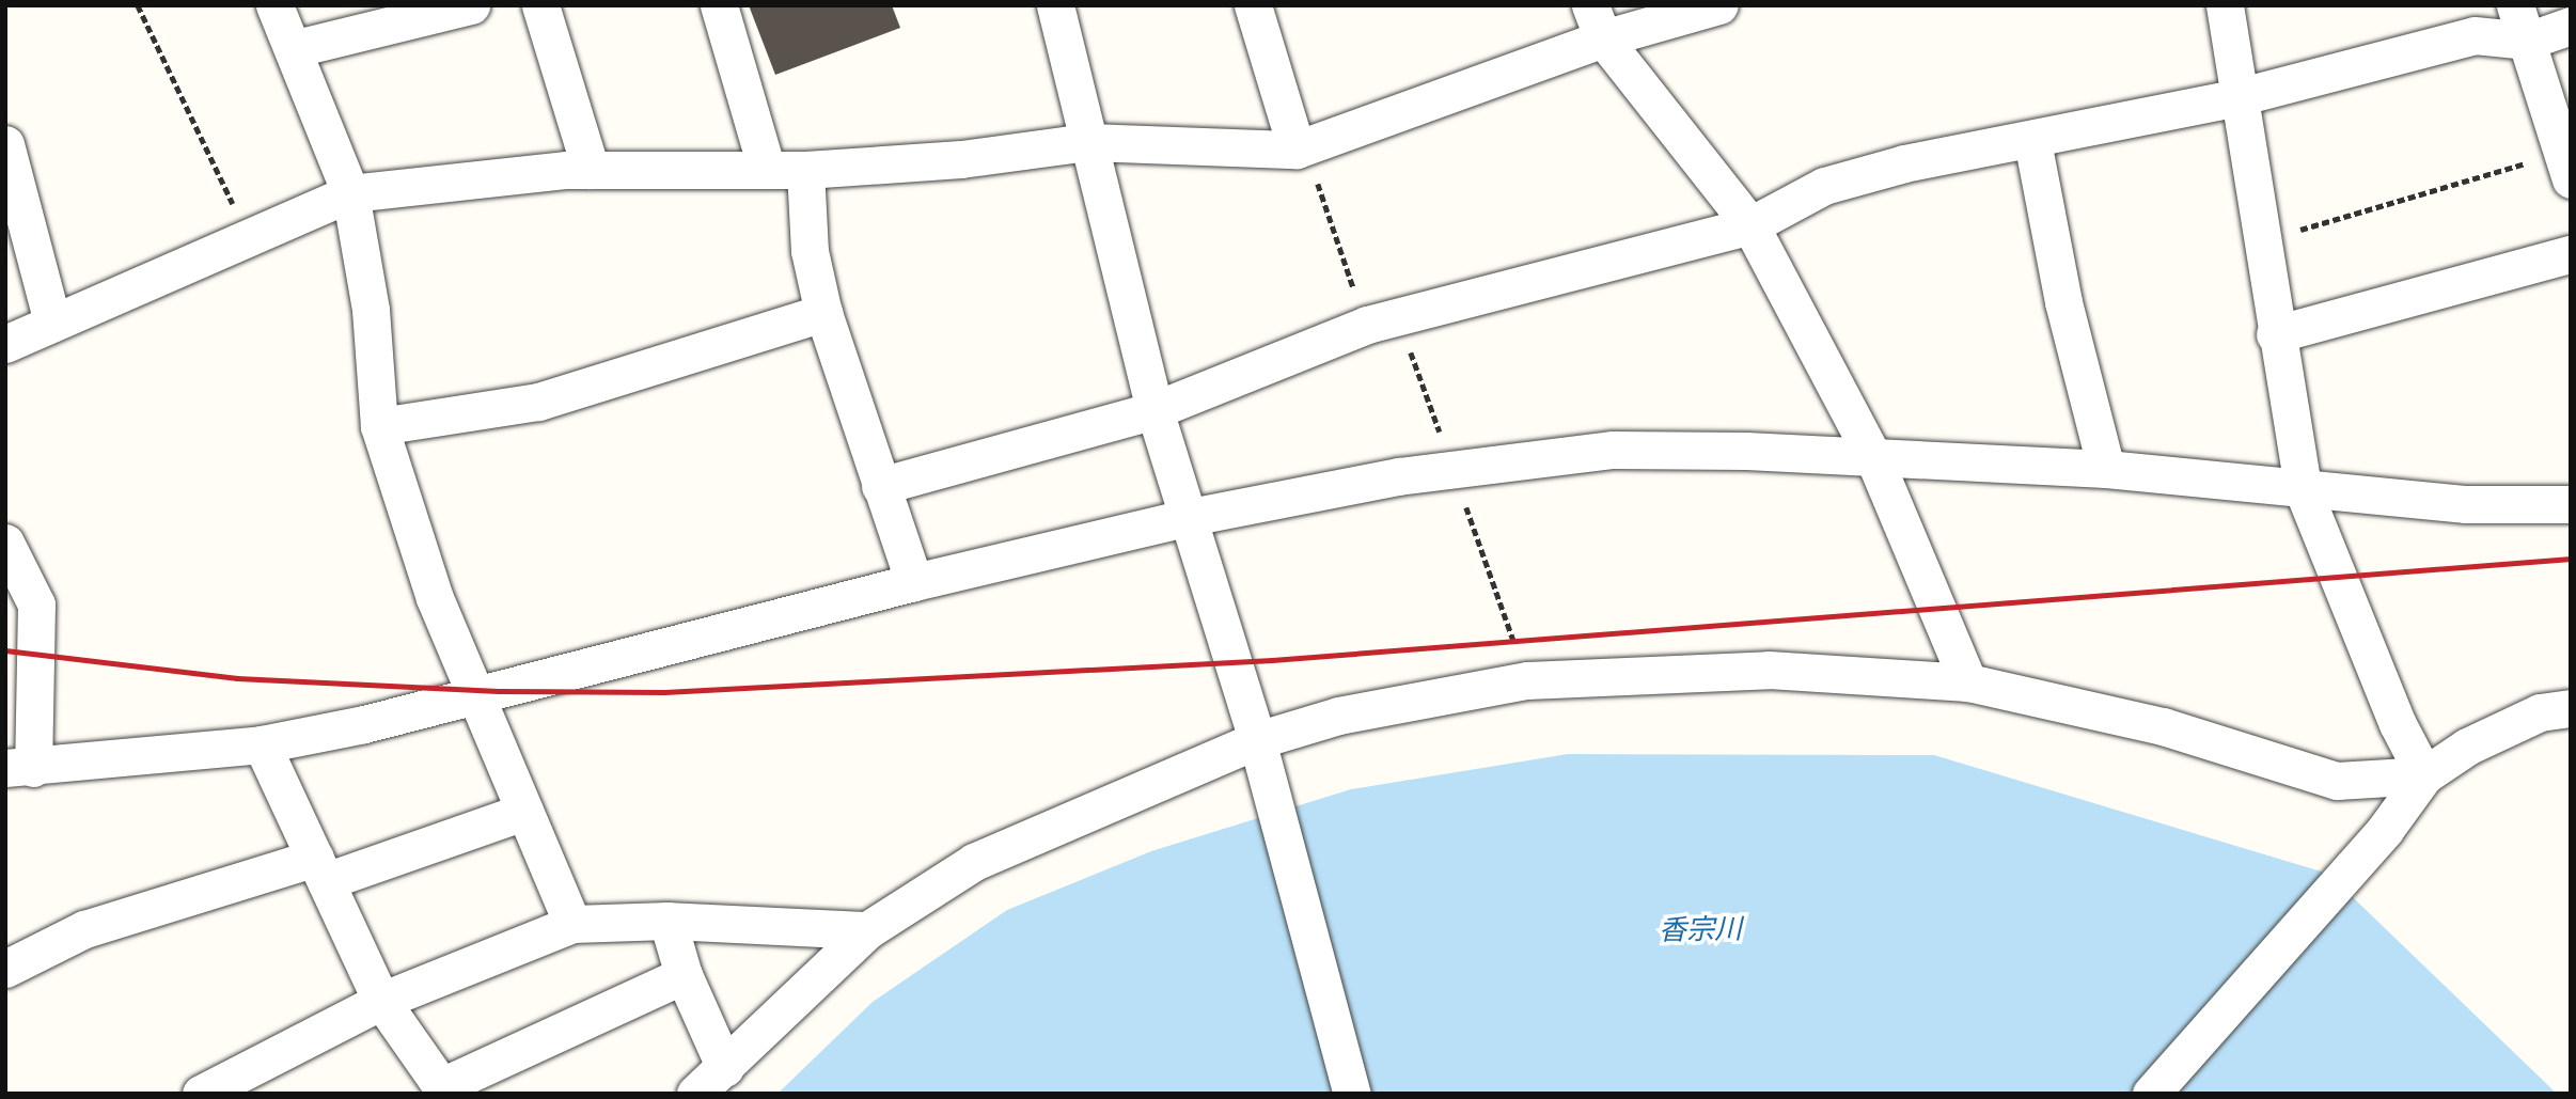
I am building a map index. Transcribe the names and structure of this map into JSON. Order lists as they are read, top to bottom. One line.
{"water":["香宗川"]}
